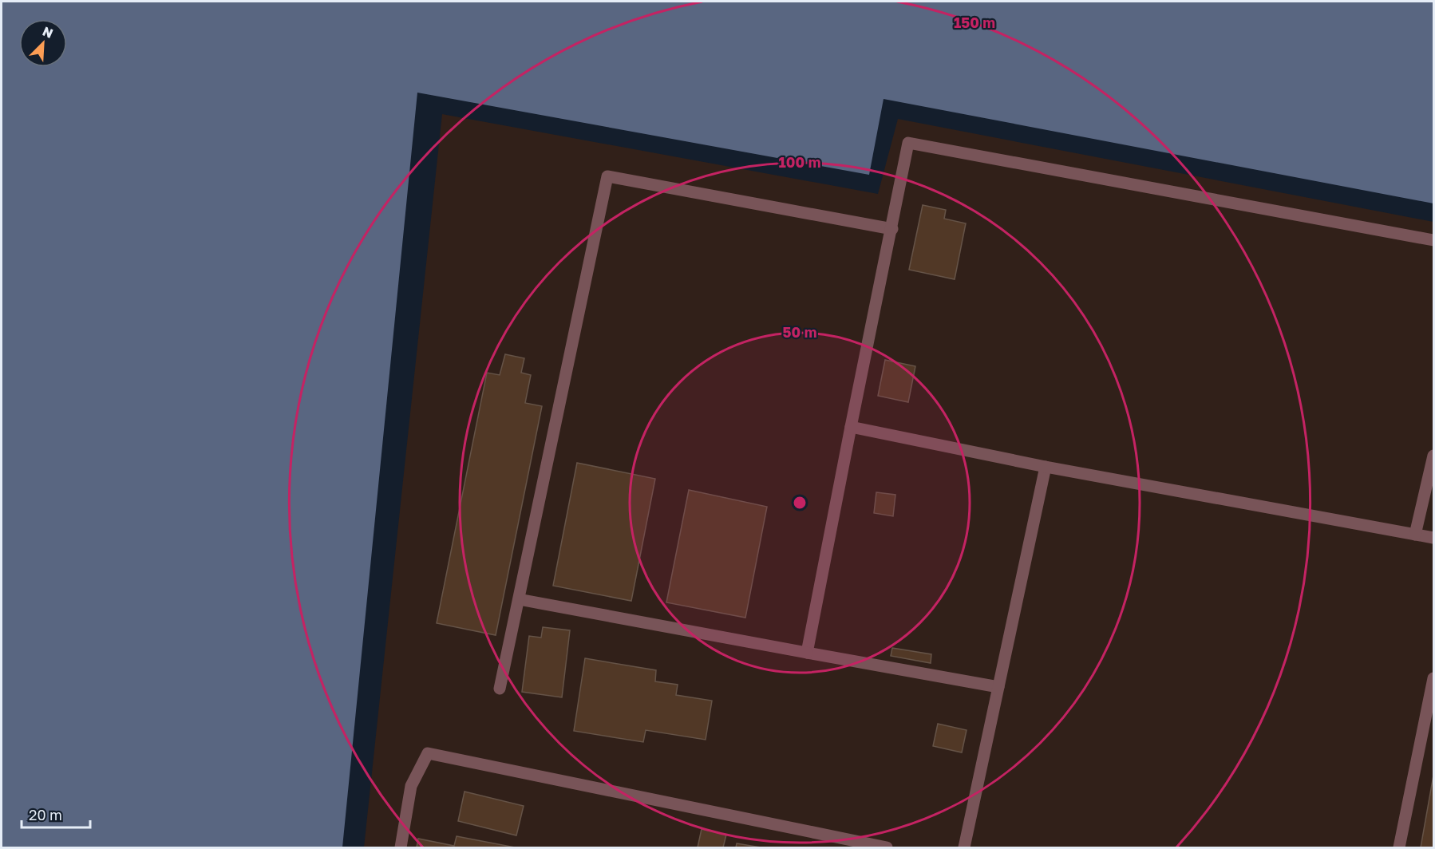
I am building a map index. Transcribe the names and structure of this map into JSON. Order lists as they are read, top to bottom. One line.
{"scale_bar":"20 m","north":"top right","rings":["150 m","100 m","50 m"]}
